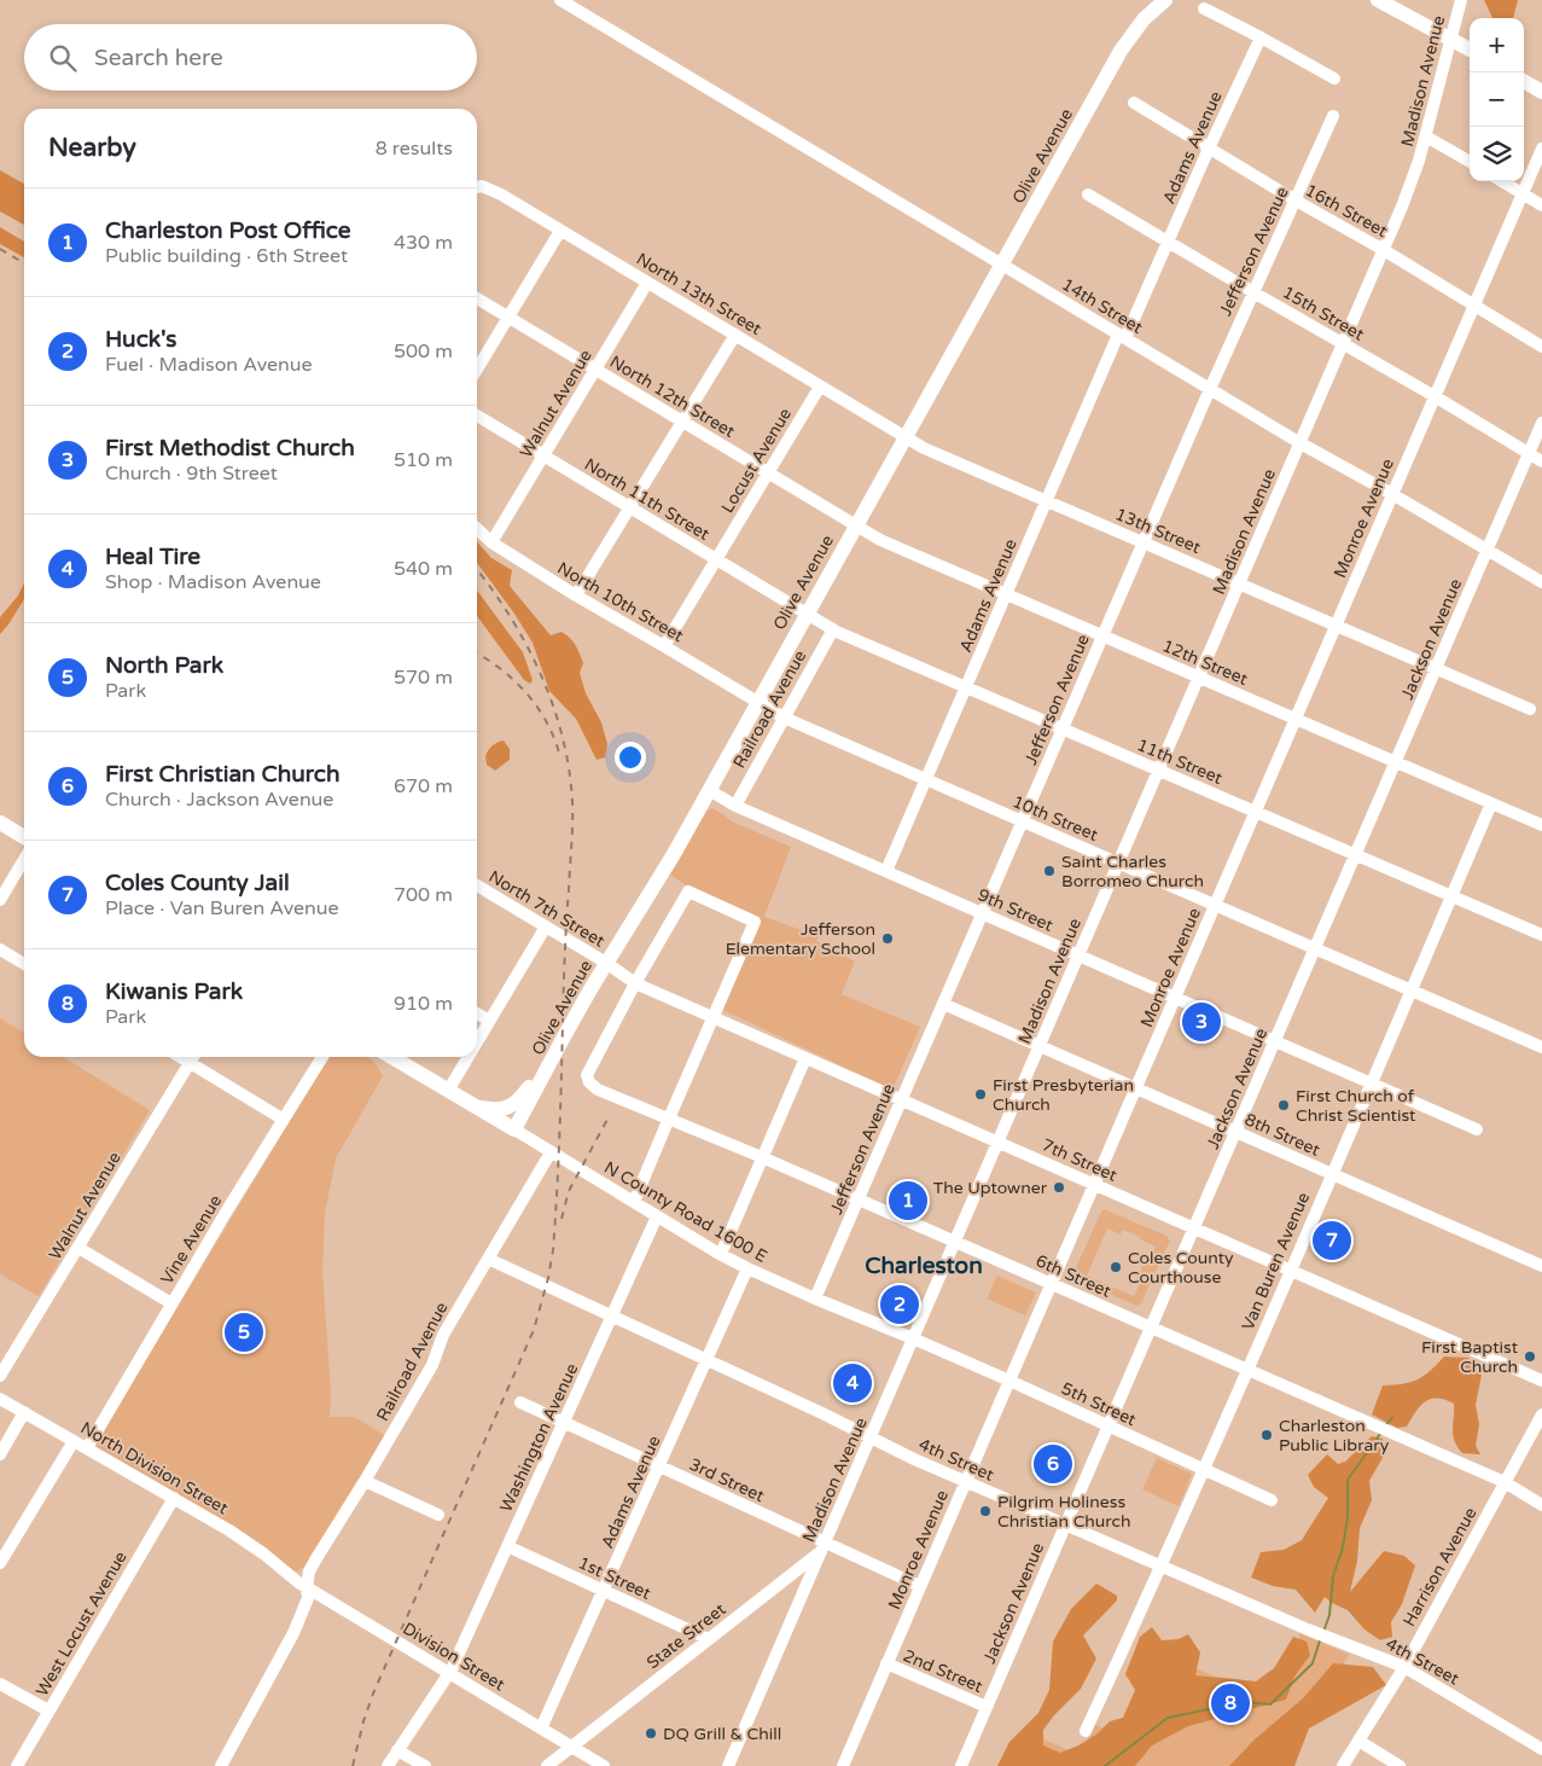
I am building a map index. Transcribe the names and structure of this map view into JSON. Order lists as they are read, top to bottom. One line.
{"streets":{"main road":["Olive Avenue"],"street":["Madison Avenue","Adams Avenue","16th Street","Jefferson Avenue","North 13th Street","14th Street","15th Street","North 12th Street","Walnut Avenue","Locust Avenue","North 11th Street","Monroe Avenue","13th Street","North 10th Street","Jackson Avenue","12th Street","Railroad Avenue","11th Street","10th Street","North 7th Street","9th Street","8th Street","7th Street","N County Road 1600 E","Vine Avenue","Van Buren Avenue","6th Street","5th Street","Washington Avenue","4th Street","North Division Street","3rd Street","Harrison Avenue","1st Street","West Locust Avenue","State Street","Division Street","2nd Street"]},"crossings":[["Madison Avenue","16th Street"],["Madison Avenue","14th Street"],["Madison Avenue","15th Street"],["Madison Avenue","13th Street"],["Madison Avenue","12th Street"],["Madison Avenue","11th Street"],["Madison Avenue","10th Street"],["Madison Avenue","9th Street"],["Madison Avenue","8th Street"],["Madison Avenue","7th Street"],["Madison Avenue","N County Road 1600 E"],["Madison Avenue","6th Street"],["Madison Avenue","5th Street"],["Madison Avenue","4th Street"],["Madison Avenue","3rd Street"],["Madison Avenue","State Street"],["Adams Avenue","16th Street"],["Adams Avenue","14th Street"],["Adams Avenue","15th Street"],["Adams Avenue","13th Street"],["Adams Avenue","12th Street"],["Adams Avenue","11th Street"],["Adams Avenue","10th Street"],["Adams Avenue","9th Street"],["Adams Avenue","N County Road 1600 E"],["Adams Avenue","4th Street"],["Adams Avenue","3rd Street"],["Adams Avenue","1st Street"],["Adams Avenue","Division Street"],["Olive Avenue","North 13th Street"],["Olive Avenue","14th Street"],["Olive Avenue","North 12th Street"],["Olive Avenue","North 11th Street"],["Olive Avenue","13th Street"],["Olive Avenue","North 10th Street"],["Olive Avenue","12th Street"],["Olive Avenue","11th Street"],["Olive Avenue","10th Street"],["Olive Avenue","North 7th Street"],["Olive Avenue","9th Street"],["Olive Avenue","7th Street"],["Olive Avenue","N County Road 1600 E"],["16th Street","Jefferson Avenue"],["16th Street","Monroe Avenue"],["Jefferson Avenue","14th Street"],["Jefferson Avenue","15th Street"],["Jefferson Avenue","13th Street"],["Jefferson Avenue","12th Street"],["Jefferson Avenue","11th Street"],["Jefferson Avenue","10th Street"],["Jefferson Avenue","9th Street"],["Jefferson Avenue","8th Street"],["Jefferson Avenue","7th Street"],["Jefferson Avenue","N County Road 1600 E"],["Jefferson Avenue","6th Street"],["North 13th Street","Walnut Avenue"],["North 13th Street","Locust Avenue"],["North 13th Street","13th Street"],["14th Street","Monroe Avenue"],["14th Street","Jackson Avenue"],["15th Street","Monroe Avenue"],["15th Street","Jackson Avenue"],["North 12th Street","Walnut Avenue"],["North 12th Street","Locust Avenue"],["North 12th Street","12th Street"],["Walnut Avenue","North 11th Street"],["Walnut Avenue","North 10th Street"],["Locust Avenue","North 11th Street"],["Locust Avenue","North 10th Street"],["North 11th Street","11th Street"],["Monroe Avenue","13th Street"],["Monroe Avenue","12th Street"],["Monroe Avenue","11th Street"],["Monroe Avenue","10th Street"],["Monroe Avenue","9th Street"],["Monroe Avenue","8th Street"],["Monroe Avenue","7th Street"],["Monroe Avenue","6th Street"],["Monroe Avenue","5th Street"],["Monroe Avenue","4th Street"],["Monroe Avenue","3rd Street"],["Monroe Avenue","2nd Street"],["13th Street","Jackson Avenue"],["North 10th Street","10th Street"],["Jackson Avenue","12th Street"],["Jackson Avenue","11th Street"],["Jackson Avenue","10th Street"],["Jackson Avenue","9th Street"],["Jackson Avenue","8th Street"],["Jackson Avenue","7th Street"],["Jackson Avenue","6th Street"],["Jackson Avenue","5th Street"],["Jackson Avenue","4th Street"],["Jackson Avenue","2nd Street"],["12th Street","Van Buren Avenue"],["Railroad Avenue","11th Street"],["Railroad Avenue","10th Street"],["Railroad Avenue","9th Street"],["Railroad Avenue","N County Road 1600 E"],["Railroad Avenue","4th Street"],["Railroad Avenue","Division Street"],["11th Street","Van Buren Avenue"],["10th Street","Van Buren Avenue"],["North 7th Street","7th Street"],["9th Street","Van Buren Avenue"],["8th Street","Van Buren Avenue"],["7th Street","Van Buren Avenue"],["7th Street","6th Street"],["N County Road 1600 E","5th Street"],["N County Road 1600 E","Washington Avenue"],["Vine Avenue","North Division Street"],["Van Buren Avenue","6th Street"],["Van Buren Avenue","5th Street"],["Van Buren Avenue","4th Street"],["6th Street","Harrison Avenue"],["Washington Avenue","4th Street"],["Washington Avenue","3rd Street"],["Washington Avenue","1st Street"],["Washington Avenue","Division Street"],["4th Street","Harrison Avenue"],["North Division Street","West Locust Avenue"],["North Division Street","Division Street"],["3rd Street","State Street"],["1st Street","State Street"],["State Street","Division Street"]],"districts":["Charleston"],"places":["Saint Charles Borromeo Church","Jefferson Elementary School","First Presbyterian Church","First Church of Christ Scientist","The Uptowner","Coles County Courthouse","First Baptist Church","Charleston Public Library","Pilgrim Holiness Christian Church","DQ Grill & Chill"],"page":{"map_buttons":["+","−"],"search":"Search here","heading":["Nearby","8 results"],"list":[{"mark":"1","name":"Charleston Post Office","note":"Public building · 6th Street","value":"430 m"},{"mark":"2","name":"Huck's","note":"Fuel · Madison Avenue","value":"500 m"},{"mark":"3","name":"First Methodist Church","note":"Church · 9th Street","value":"510 m"},{"mark":"4","name":"Heal Tire","note":"Shop · Madison Avenue","value":"540 m"},{"mark":"5","name":"North Park","note":"Park","value":"570 m"},{"mark":"6","name":"First Christian Church","note":"Church · Jackson Avenue","value":"670 m"},{"mark":"7","name":"Coles County Jail","note":"Place · Van Buren Avenue","value":"700 m"},{"mark":"8","name":"Kiwanis Park","note":"Park","value":"910 m"}],"pins":["3","1","7","2","5","4","6","8"]}}
